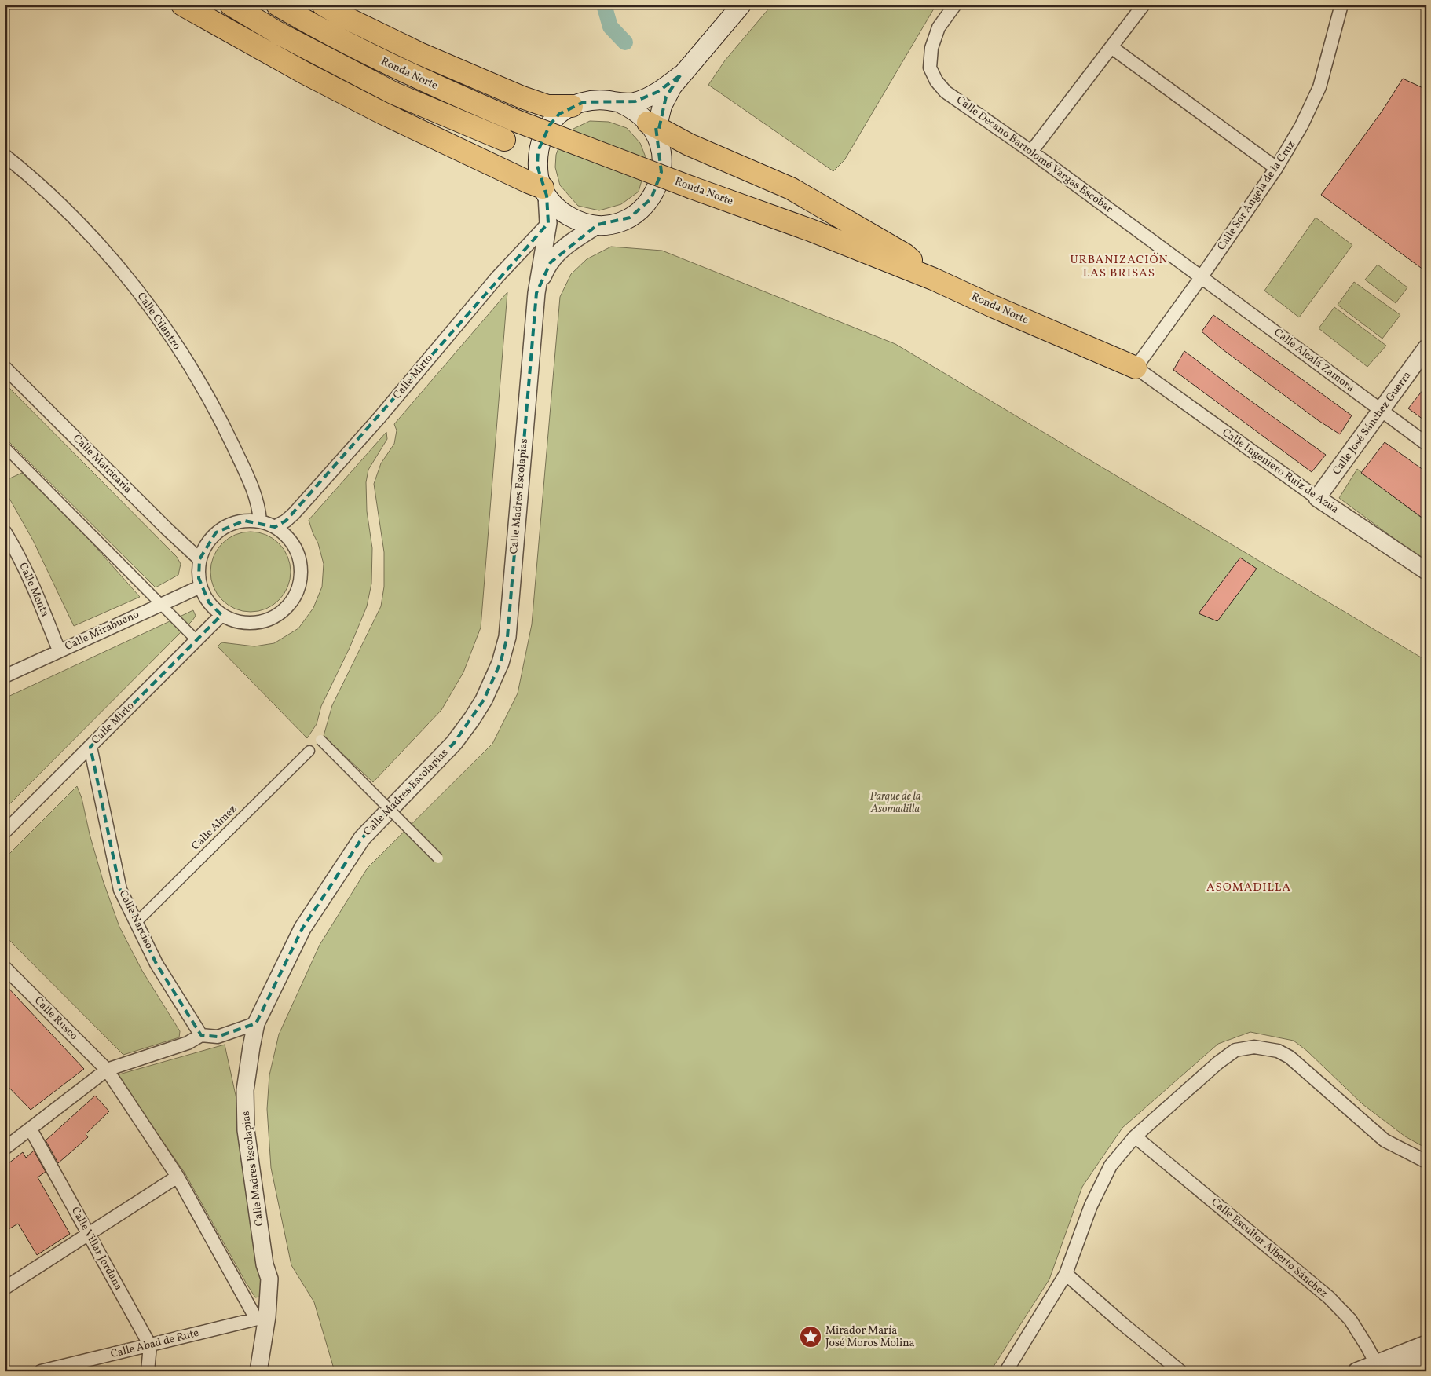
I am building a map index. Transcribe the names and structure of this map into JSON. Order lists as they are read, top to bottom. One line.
{"streets":{"highway":["Ronda Norte"],"street":["Calle Decano Bartolomé Vargas Escobar","Calle Sor Ángela de la Cruz","Calle Cilantro","Calle Alcalá Zamora","Calle Mirto","Calle José Sánchez Guerra","Calle Matricaria","Calle Ingeniero Ruiz de Azúa","Calle Madres Escolapias","Calle Menta","Calle Mirabueno","Calle Almez","Calle Narciso","Calle Rusco","Calle Escultor Alberto Sánchez","Calle Villar Jordana","Calle Abad de Rute"]},"crossings":[["Ronda Norte","Calle Sor Ángela de la Cruz"],["Ronda Norte","Calle Ingeniero Ruiz de Azúa"],["Calle Decano Bartolomé Vargas Escobar","Calle Sor Ángela de la Cruz"],["Calle Decano Bartolomé Vargas Escobar","Calle Alcalá Zamora"],["Calle Sor Ángela de la Cruz","Calle Alcalá Zamora"],["Calle Sor Ángela de la Cruz","Calle Ingeniero Ruiz de Azúa"],["Calle Cilantro","Calle Mirto"],["Calle Cilantro","Calle Matricaria"],["Calle Cilantro","Calle Mirabueno"],["Calle Alcalá Zamora","Calle José Sánchez Guerra"],["Calle Mirto","Calle Matricaria"],["Calle Mirto","Calle Madres Escolapias"],["Calle Mirto","Calle Mirabueno"],["Calle Mirto","Calle Narciso"],["Calle José Sánchez Guerra","Calle Ingeniero Ruiz de Azúa"],["Calle Matricaria","Calle Mirabueno"],["Calle Madres Escolapias","Calle Abad de Rute"],["Calle Menta","Calle Mirabueno"],["Calle Almez","Calle Narciso"],["Calle Villar Jordana","Calle Abad de Rute"]],"districts":["URBANIZACIÓN LAS BRISAS","ASOMADILLA"],"parks":["Parque de la Asomadilla"],"places":{"place":["Mirador María José Moros Molina"]}}
